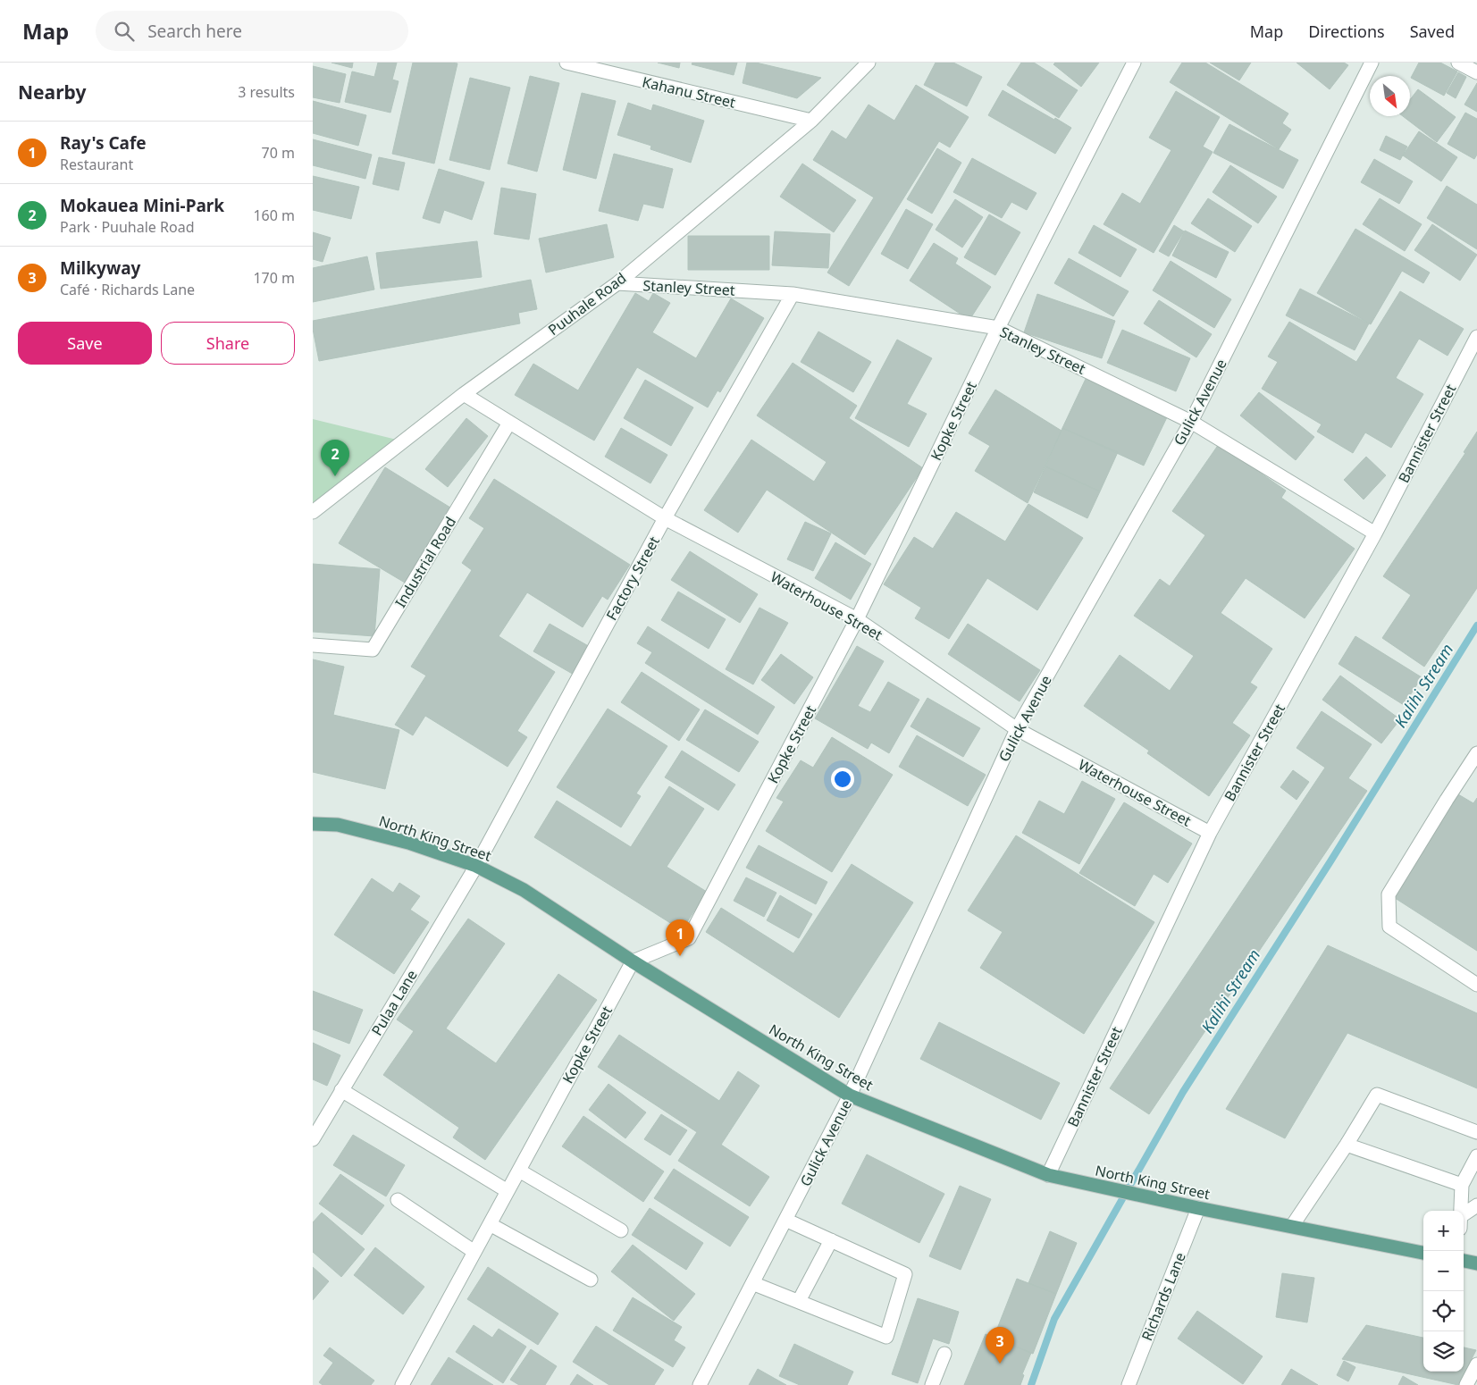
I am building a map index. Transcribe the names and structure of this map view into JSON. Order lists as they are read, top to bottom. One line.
{"streets":{"main road":["North King Street"],"street":["Kahanu Street","Stanley Street","Puuhale Road","Gulick Avenue","Kopke Street","Bannister Street","Industrial Road","Factory Street","Waterhouse Street","Pulaa Lane","Richards Lane"]},"crossings":[["Kahanu Street","Puuhale Road"],["Stanley Street","Puuhale Road"],["Stanley Street","Gulick Avenue"],["Stanley Street","Kopke Street"],["Stanley Street","Bannister Street"],["Stanley Street","Factory Street"],["Puuhale Road","Waterhouse Street"],["Gulick Avenue","Waterhouse Street"],["Gulick Avenue","North King Street"],["Kopke Street","Waterhouse Street"],["Kopke Street","North King Street"],["Bannister Street","Waterhouse Street"],["Bannister Street","North King Street"],["Industrial Road","Waterhouse Street"],["Factory Street","Waterhouse Street"],["Factory Street","North King Street"],["Factory Street","Pulaa Lane"],["North King Street","Pulaa Lane"],["North King Street","Richards Lane"]],"water":["Kalihi Stream"],"north":"bottom right","page":{"header":"Map","search":"Search here","nav":["Map","Directions","Saved"],"heading":["Nearby","3 results"],"list":[{"mark":"1","name":"Ray's Cafe","note":"Restaurant","value":"70 m"},{"mark":"2","name":"Mokauea Mini-Park","note":"Park · Puuhale Road","value":"160 m"},{"mark":"3","name":"Milkyway","note":"Café · Richards Lane","value":"170 m"}],"buttons":["Save","Share"],"pins":["2","1","3"],"map_buttons":["+","−"]}}
